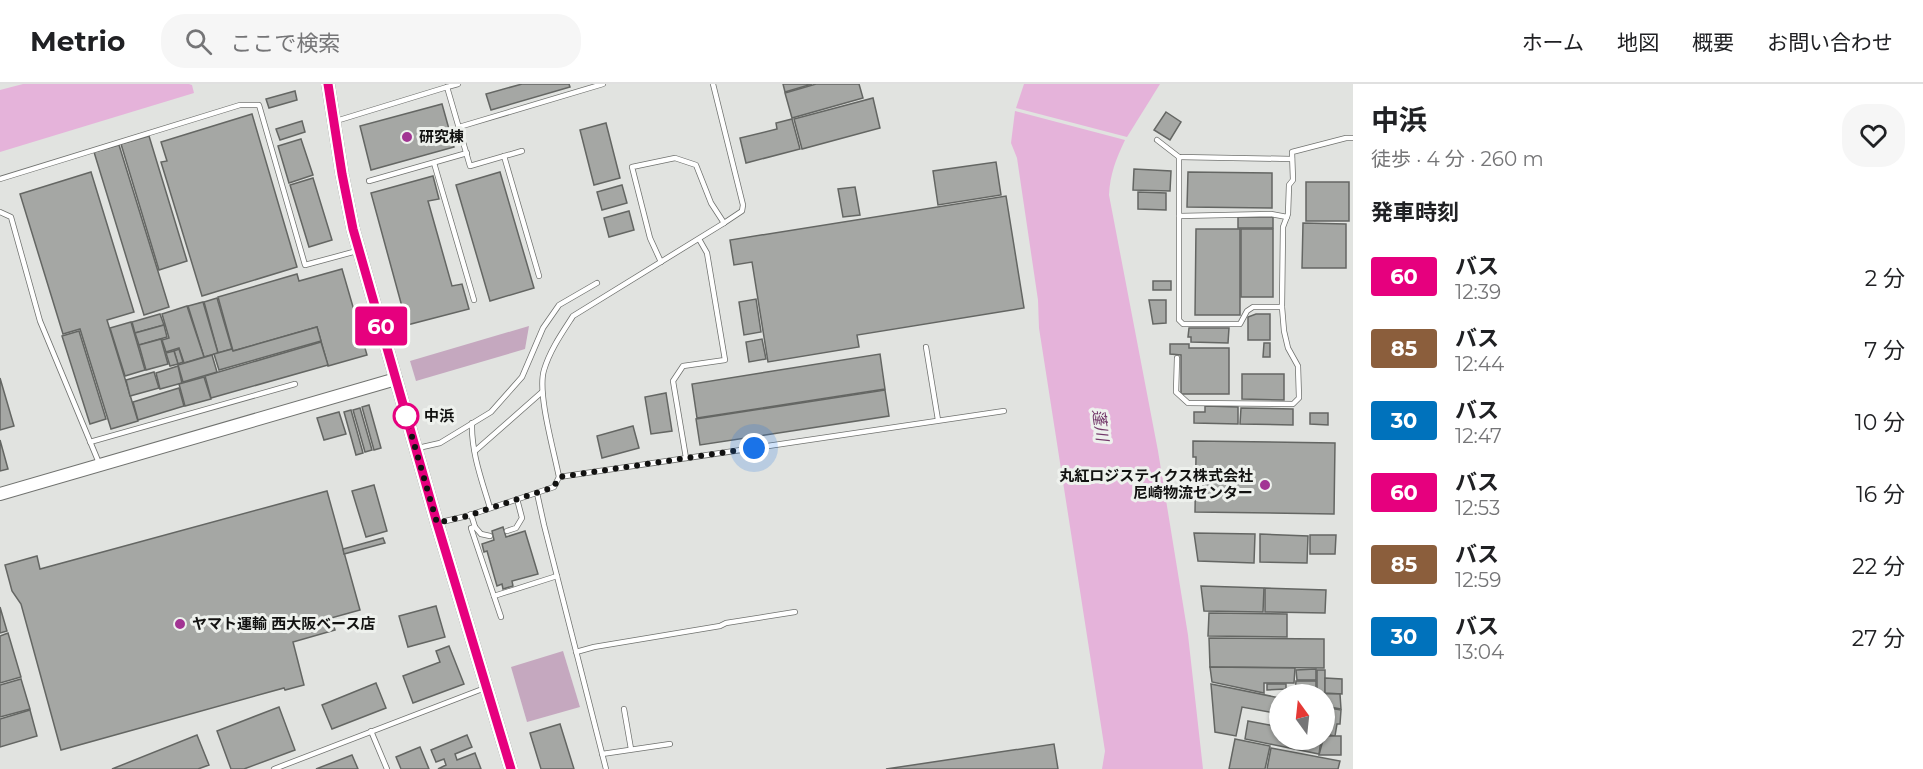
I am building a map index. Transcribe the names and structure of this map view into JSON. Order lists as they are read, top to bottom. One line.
{"water":["蓬川"],"places":["研究棟","中浜","丸紅ロジスティクス株式会社 尼崎物流センター","ヤマト運輸 西大阪ベース店"],"lines":["bus line 60"],"north":"top","page":{"header":"Metrio","search":"ここで検索","nav":["ホーム","地図","概要","お問い合わせ"],"on_map":"60","heading":[["中浜","徒歩 · 4 分 · 260 m"],"発車時刻"],"list":[{"mark":"60","name":"バス","note":"12:39","value":"2 分"},{"mark":"85","name":"バス","note":"12:44","value":"7 分"},{"mark":"30","name":"バス","note":"12:47","value":"10 分"},{"mark":"60","name":"バス","note":"12:53","value":"16 分"},{"mark":"85","name":"バス","note":"12:59","value":"22 分"},{"mark":"30","name":"バス","note":"13:04","value":"27 分"}]}}
